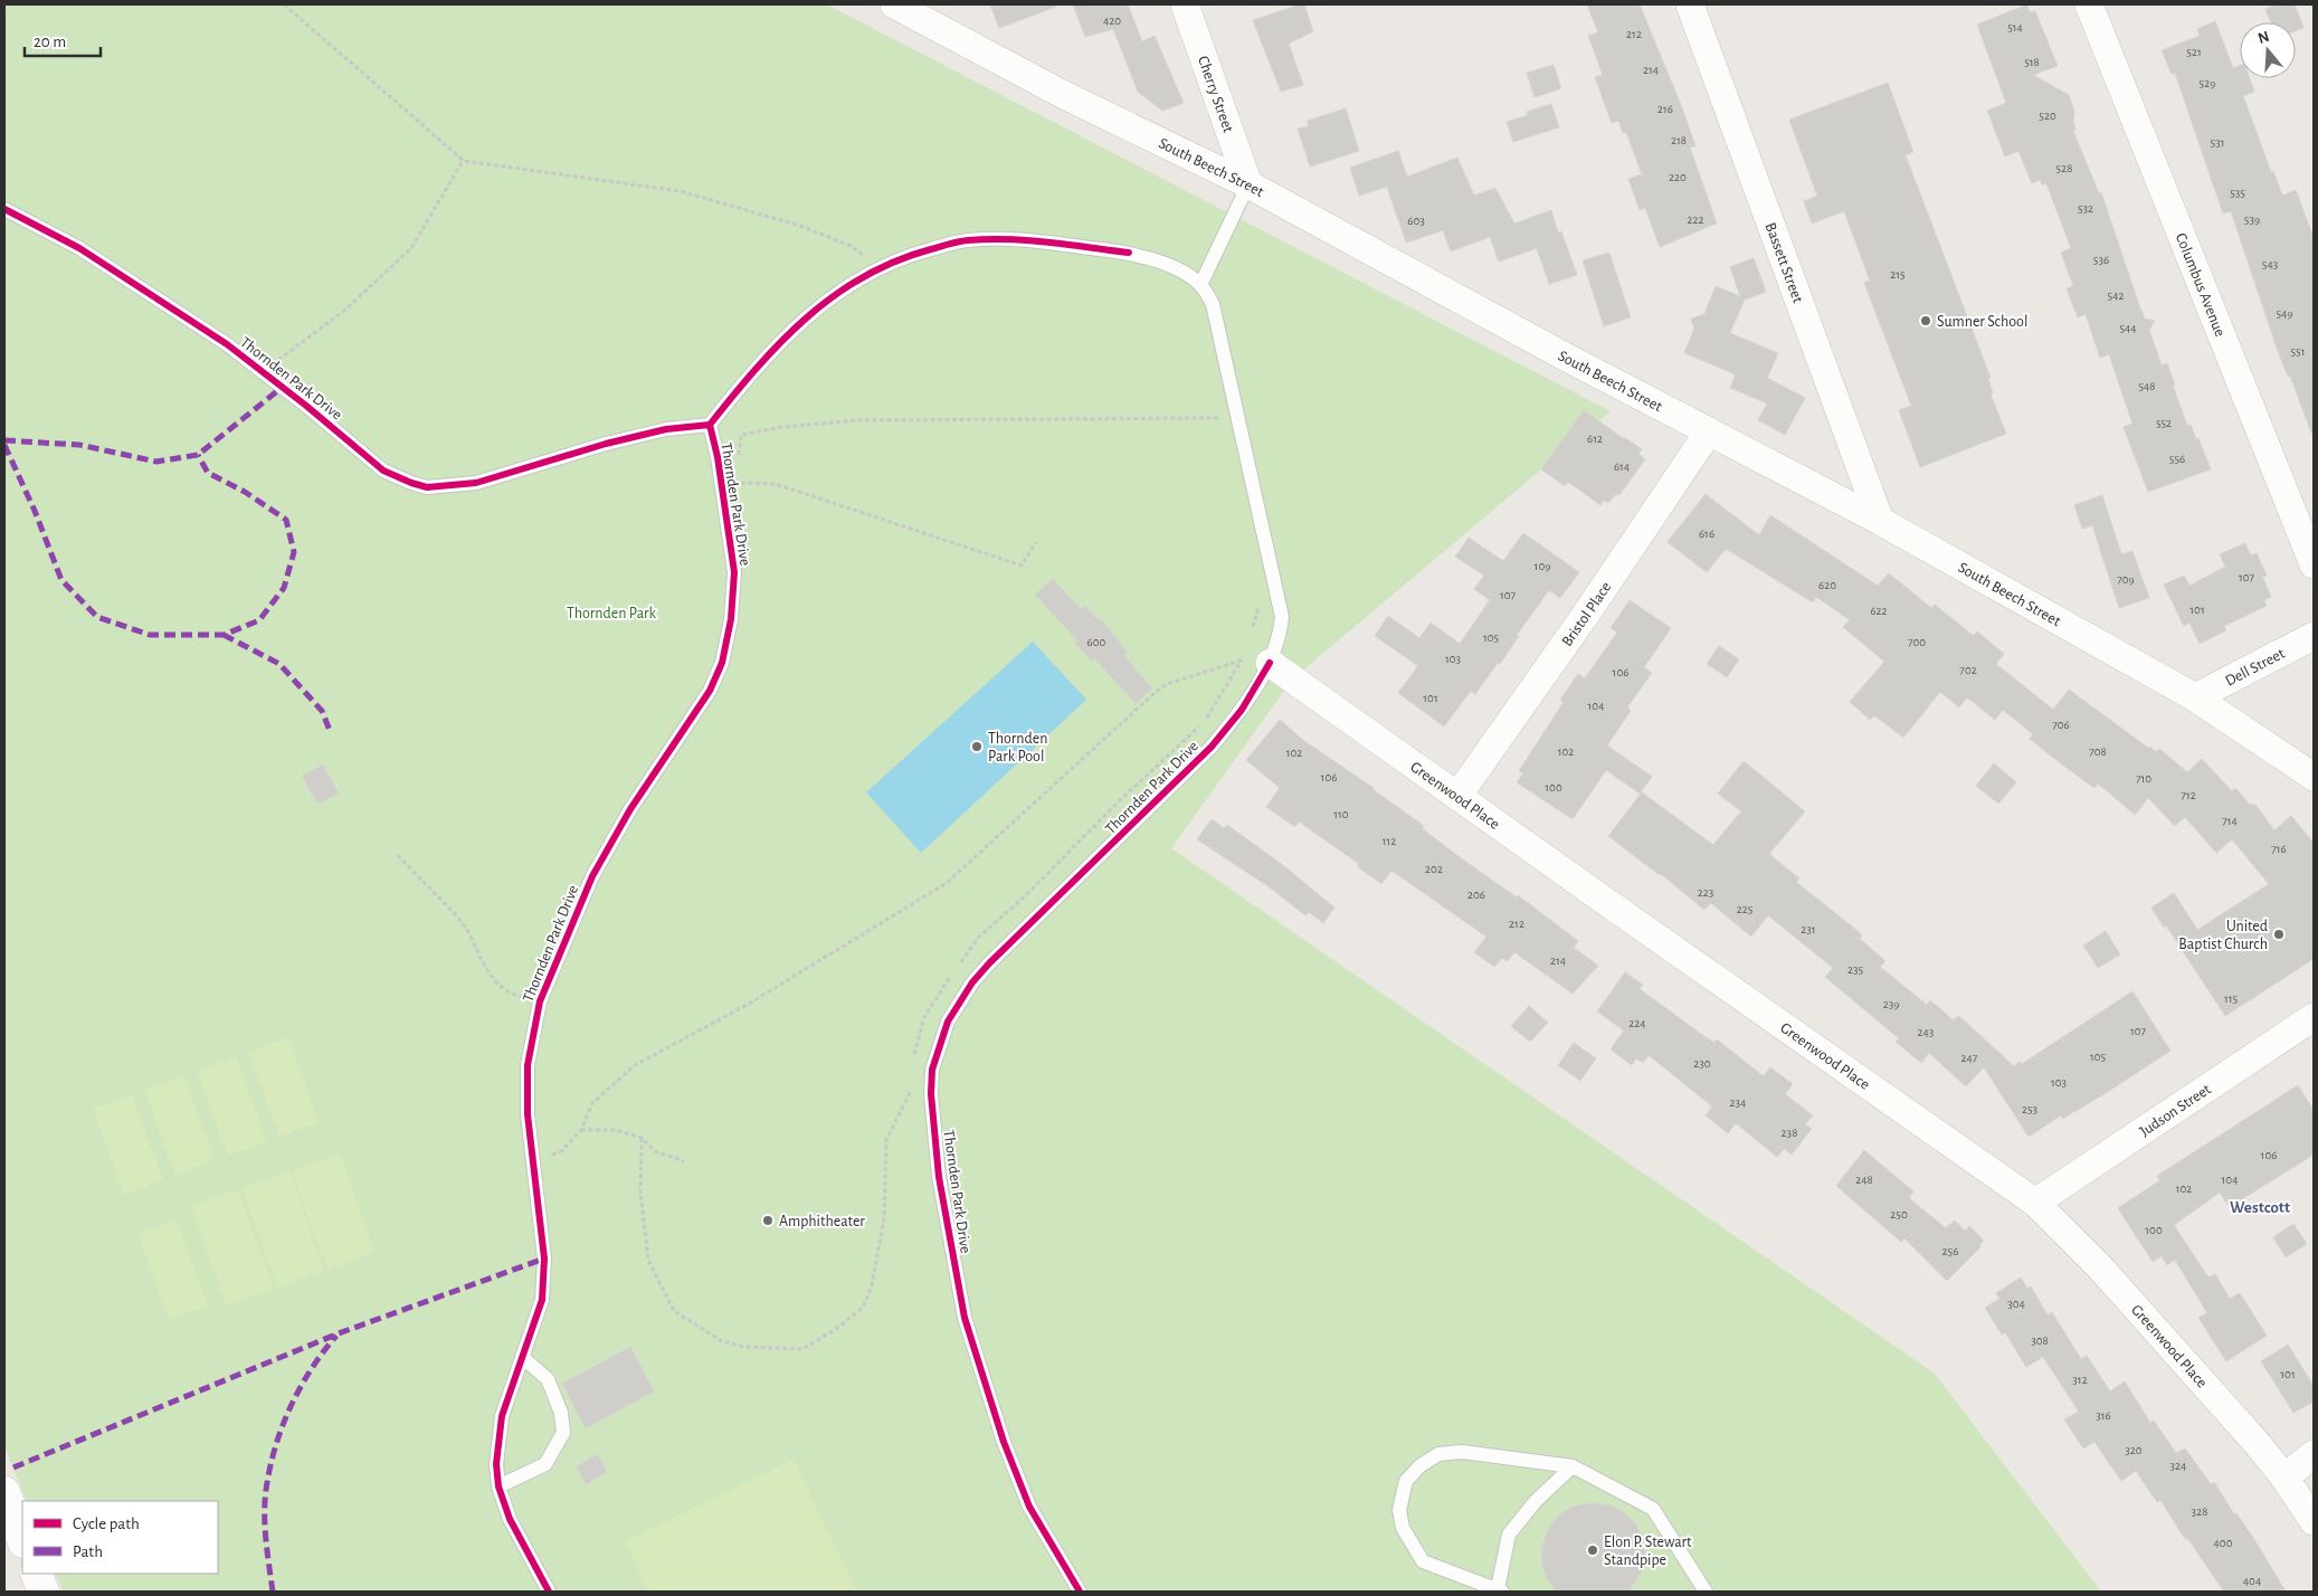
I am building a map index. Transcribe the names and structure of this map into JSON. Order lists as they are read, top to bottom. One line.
{"streets":{"street":["Cherry Street","South Beech Street","Bassett Street","Columbus Avenue","Bristol Place","Dell Street","Greenwood Place","Judson Street"],"lane":["Thornden Park Drive"]},"crossings":[["Cherry Street","South Beech Street"],["South Beech Street","Bassett Street"],["South Beech Street","Bristol Place"],["South Beech Street","Dell Street"],["Thornden Park Drive","Greenwood Place"],["Bristol Place","Greenwood Place"],["Greenwood Place","Judson Street"]],"districts":["Westcott"],"parks":["Thornden Park"],"places":["Sumner School","Thornden Park Pool","United Baptist Church","Amphitheater","Elon P. Stewart Standpipe"],"house_numbers":["420","514","212","521","518","214","529","216","520","218","531","528","220","535","532","222","539","603","536","543","215","542","549","544","551","548","552","612","556","614","616","109","107","709","620","107","101","622","105","600","700","103","702","106","101","104","706","102","708","102","106","710","100","712","110","714","112","716","202","223","206","225","212","231","214","235","115","239","224","107","243","105","247","230","103","234","253","238","106","248","104","102","250","100","256","304","308","101","312","316","320","324","328","400","404"],"legend":["Cycle path","Path"],"scale_bar":"20 m","north":"top"}
